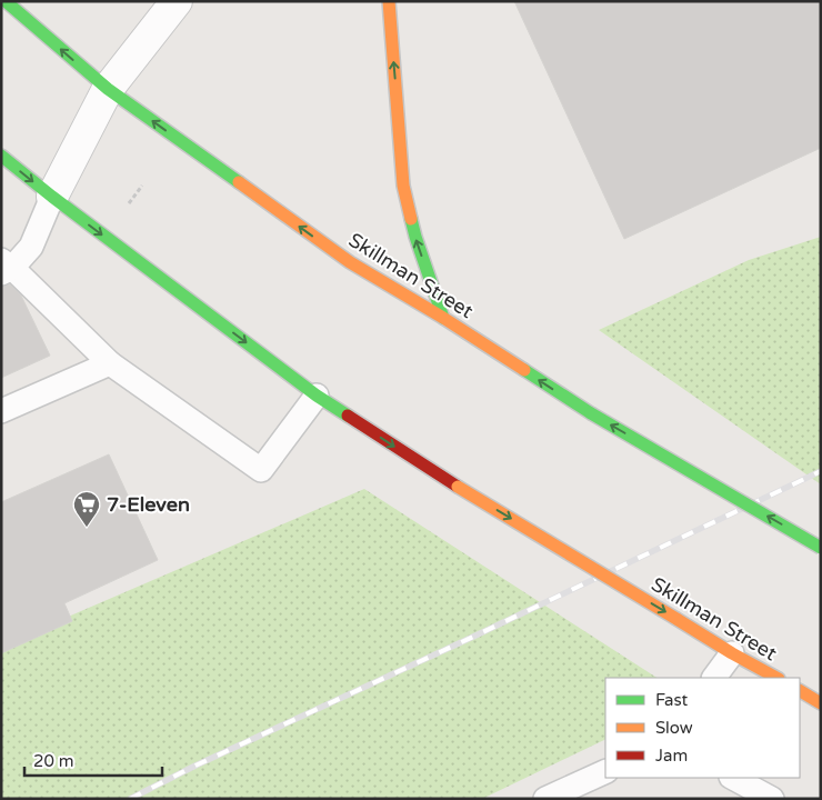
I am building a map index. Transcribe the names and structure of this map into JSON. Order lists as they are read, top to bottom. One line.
{"streets":{"main road":["Skillman Street"]},"places":{"supermarket":["7-Eleven"]},"legend":["Fast","Slow","Jam"],"scale_bar":"20 m"}
